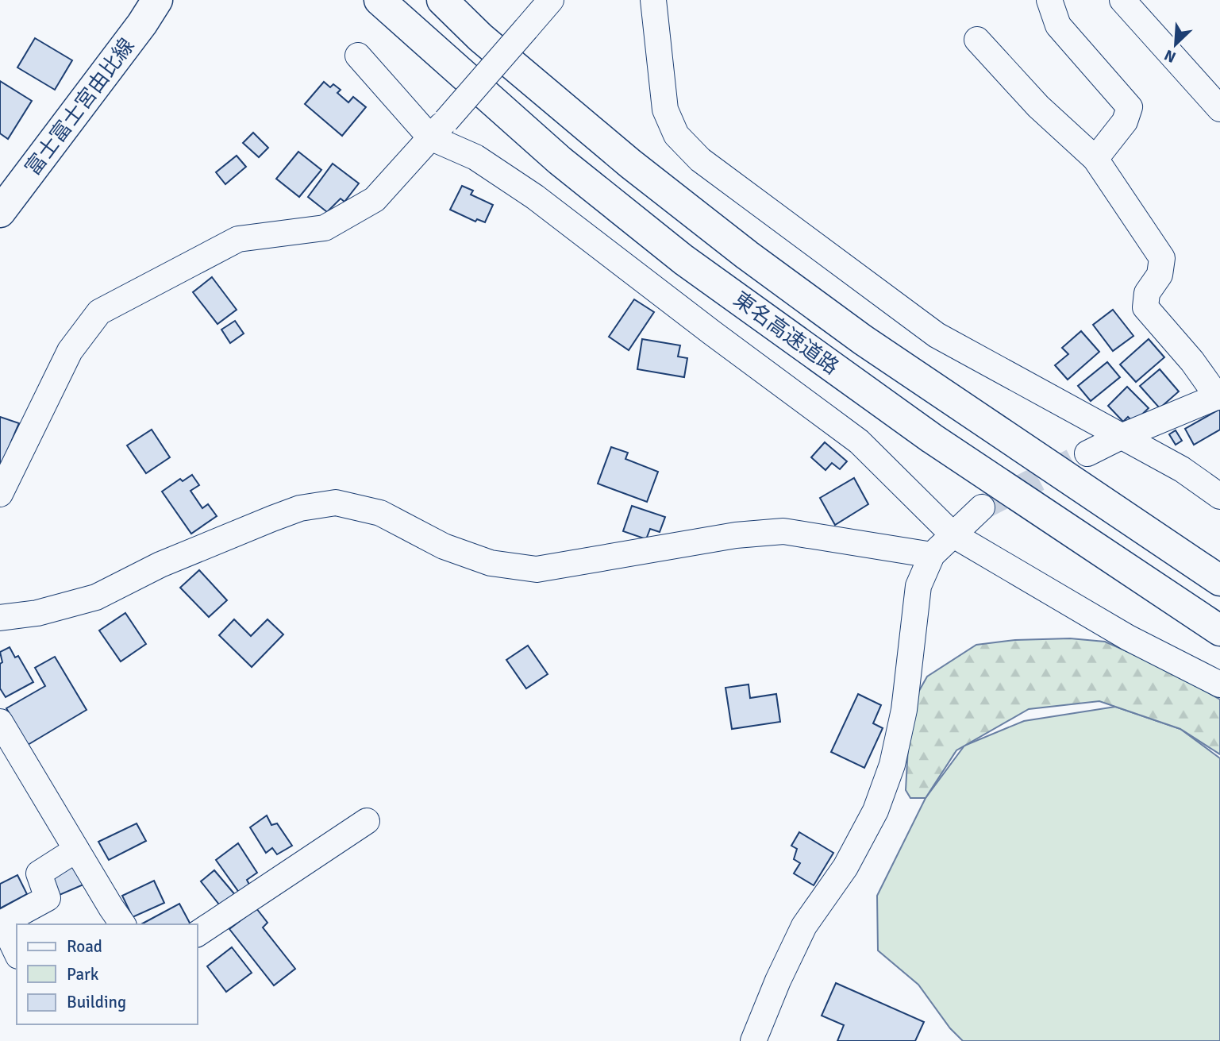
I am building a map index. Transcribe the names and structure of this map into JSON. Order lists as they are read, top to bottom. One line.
{"streets":{"main road":["富士富士宮由比線","東名高速道路"]},"legend":["Road","Park","Building"],"north":"bottom left"}
